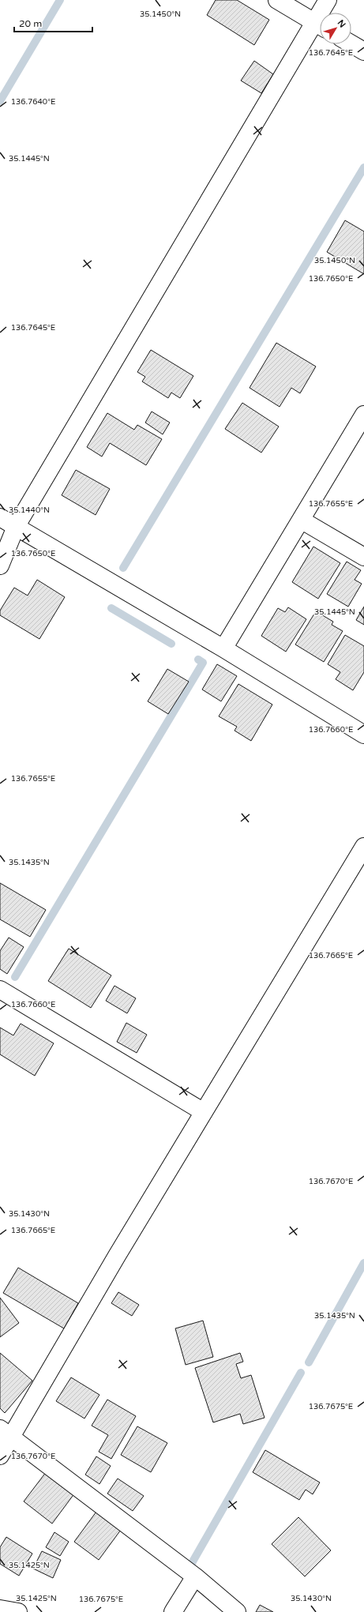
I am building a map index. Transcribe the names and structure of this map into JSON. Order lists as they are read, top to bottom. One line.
{"scale_bar":"20 m","north":"top right","coordinates":["35.1450°N","136.7645°E","136.7640°E","35.1445°N","136.7650°E","136.7655°E","35.1440°N","136.7660°E","35.1435°N","136.7665°E","136.7670°E","35.1430°N","136.7675°E","35.1425°N"]}
